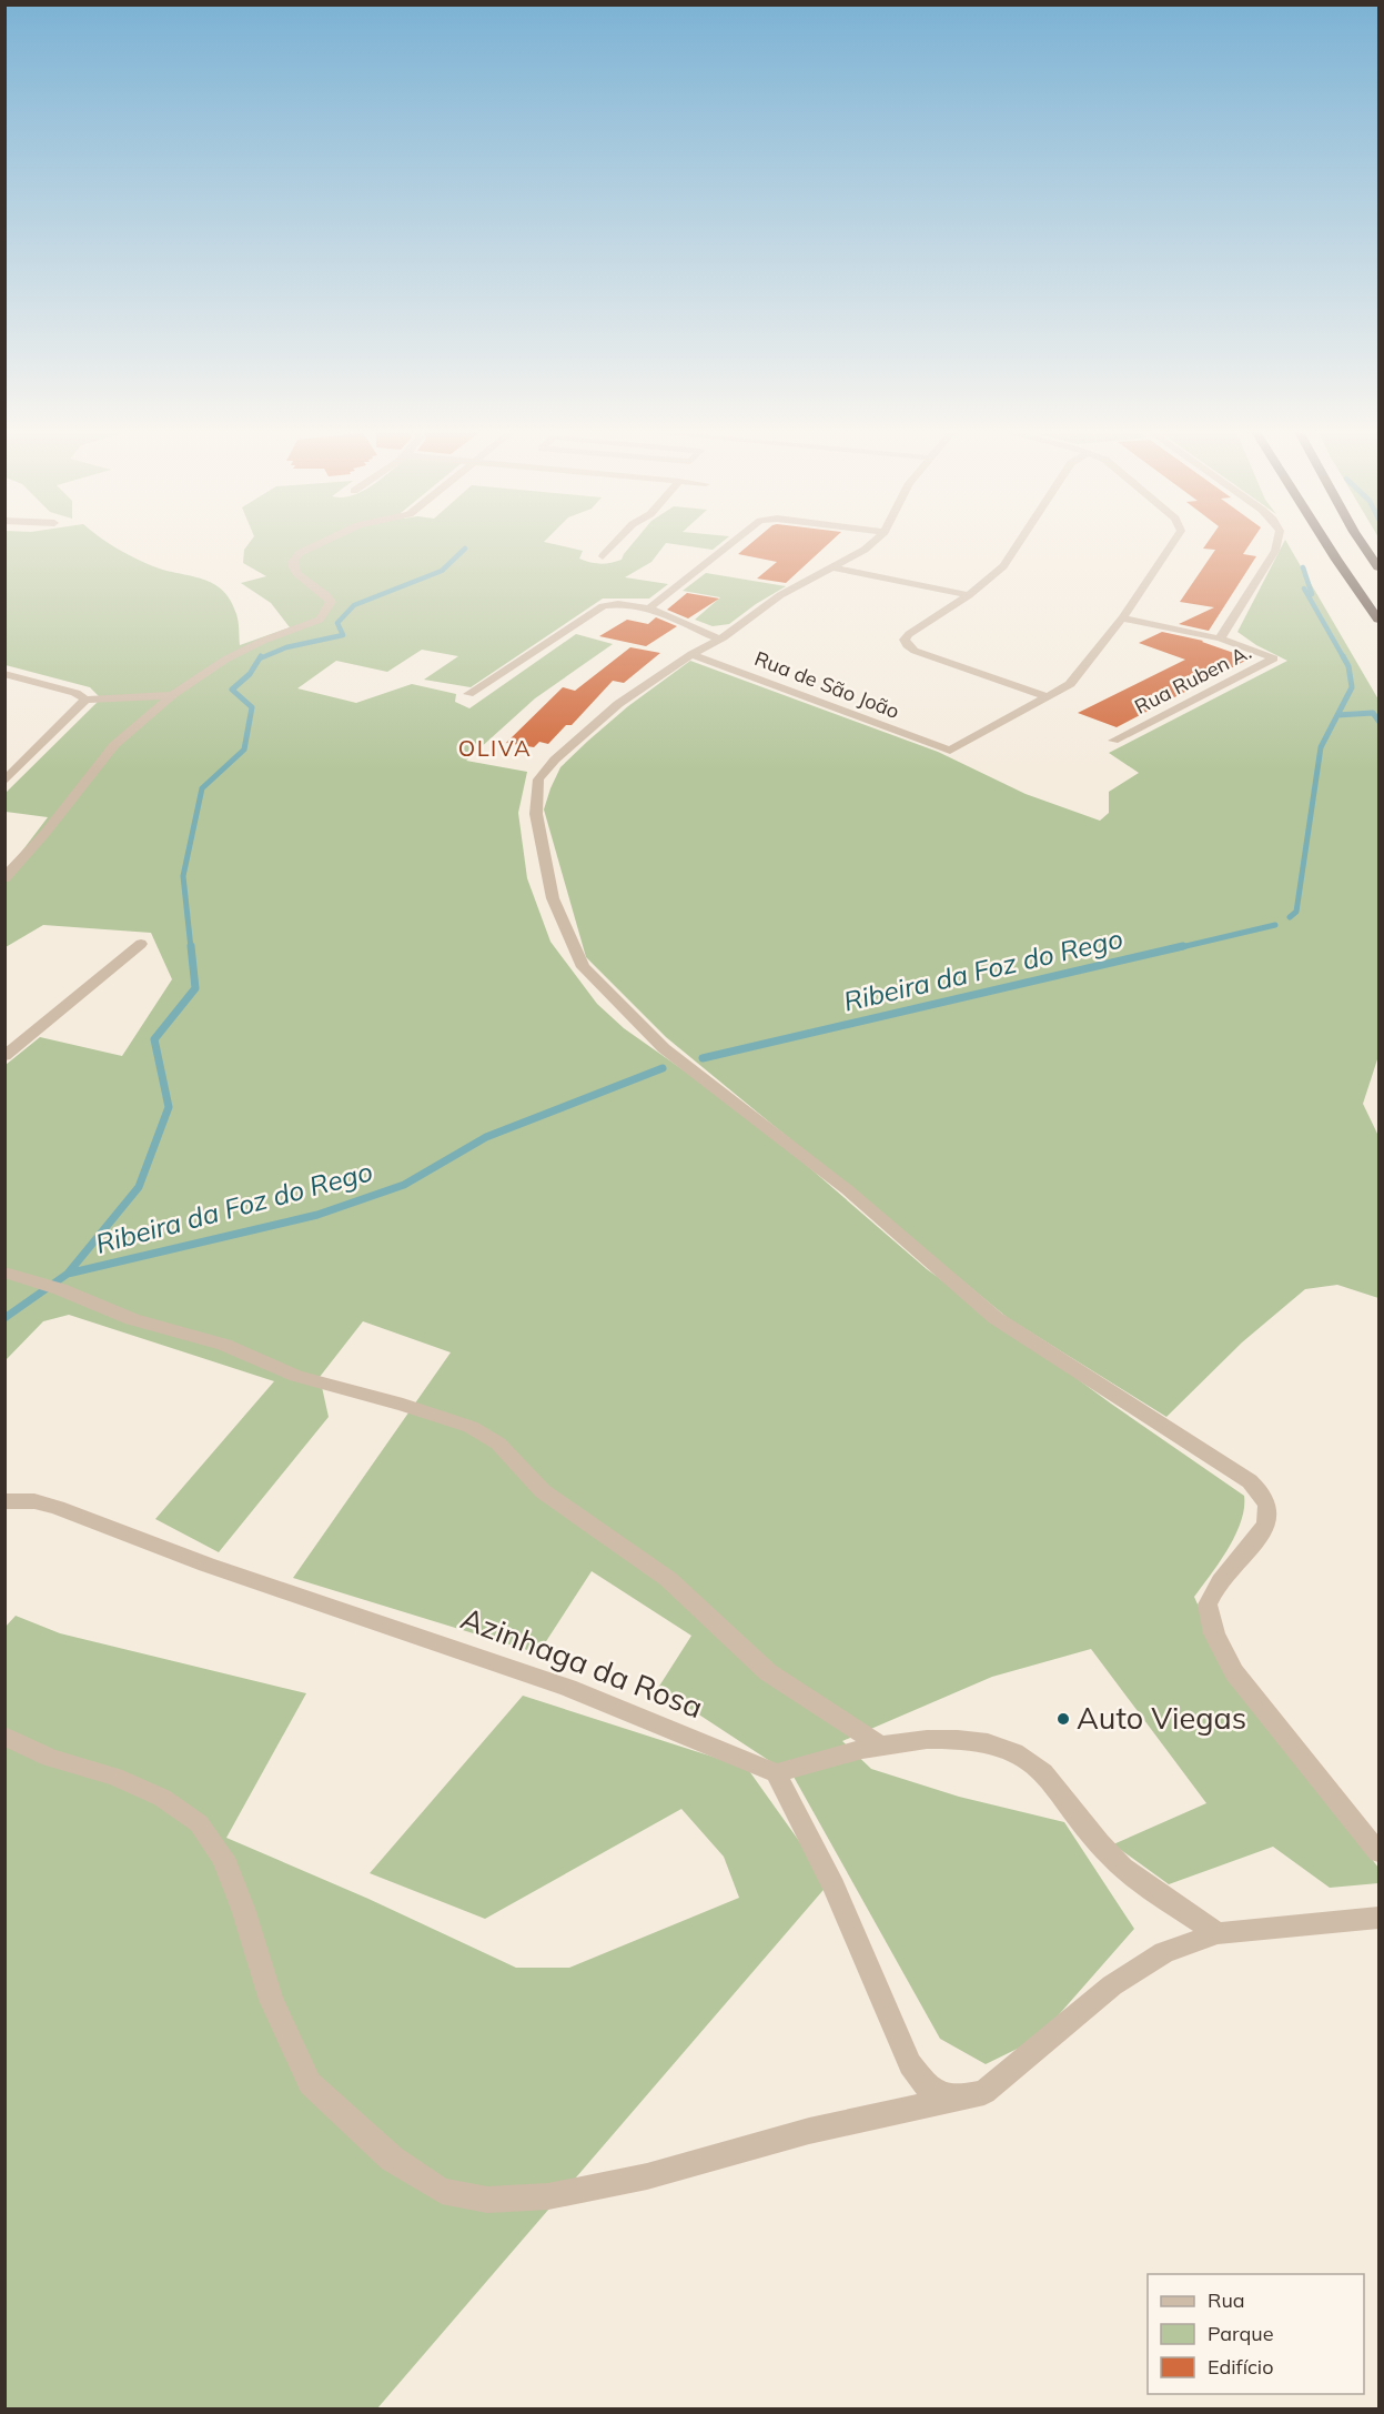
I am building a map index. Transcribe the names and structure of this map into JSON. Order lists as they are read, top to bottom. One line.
{"streets":{"street":["Rua Ruben A.","Rua de São João","Azinhaga da Rosa"]},"districts":["OLIVA"],"water":["Ribeira da Foz do Rego"],"places":["Auto Viegas"],"legend":["Rua","Parque","Edifício"]}
